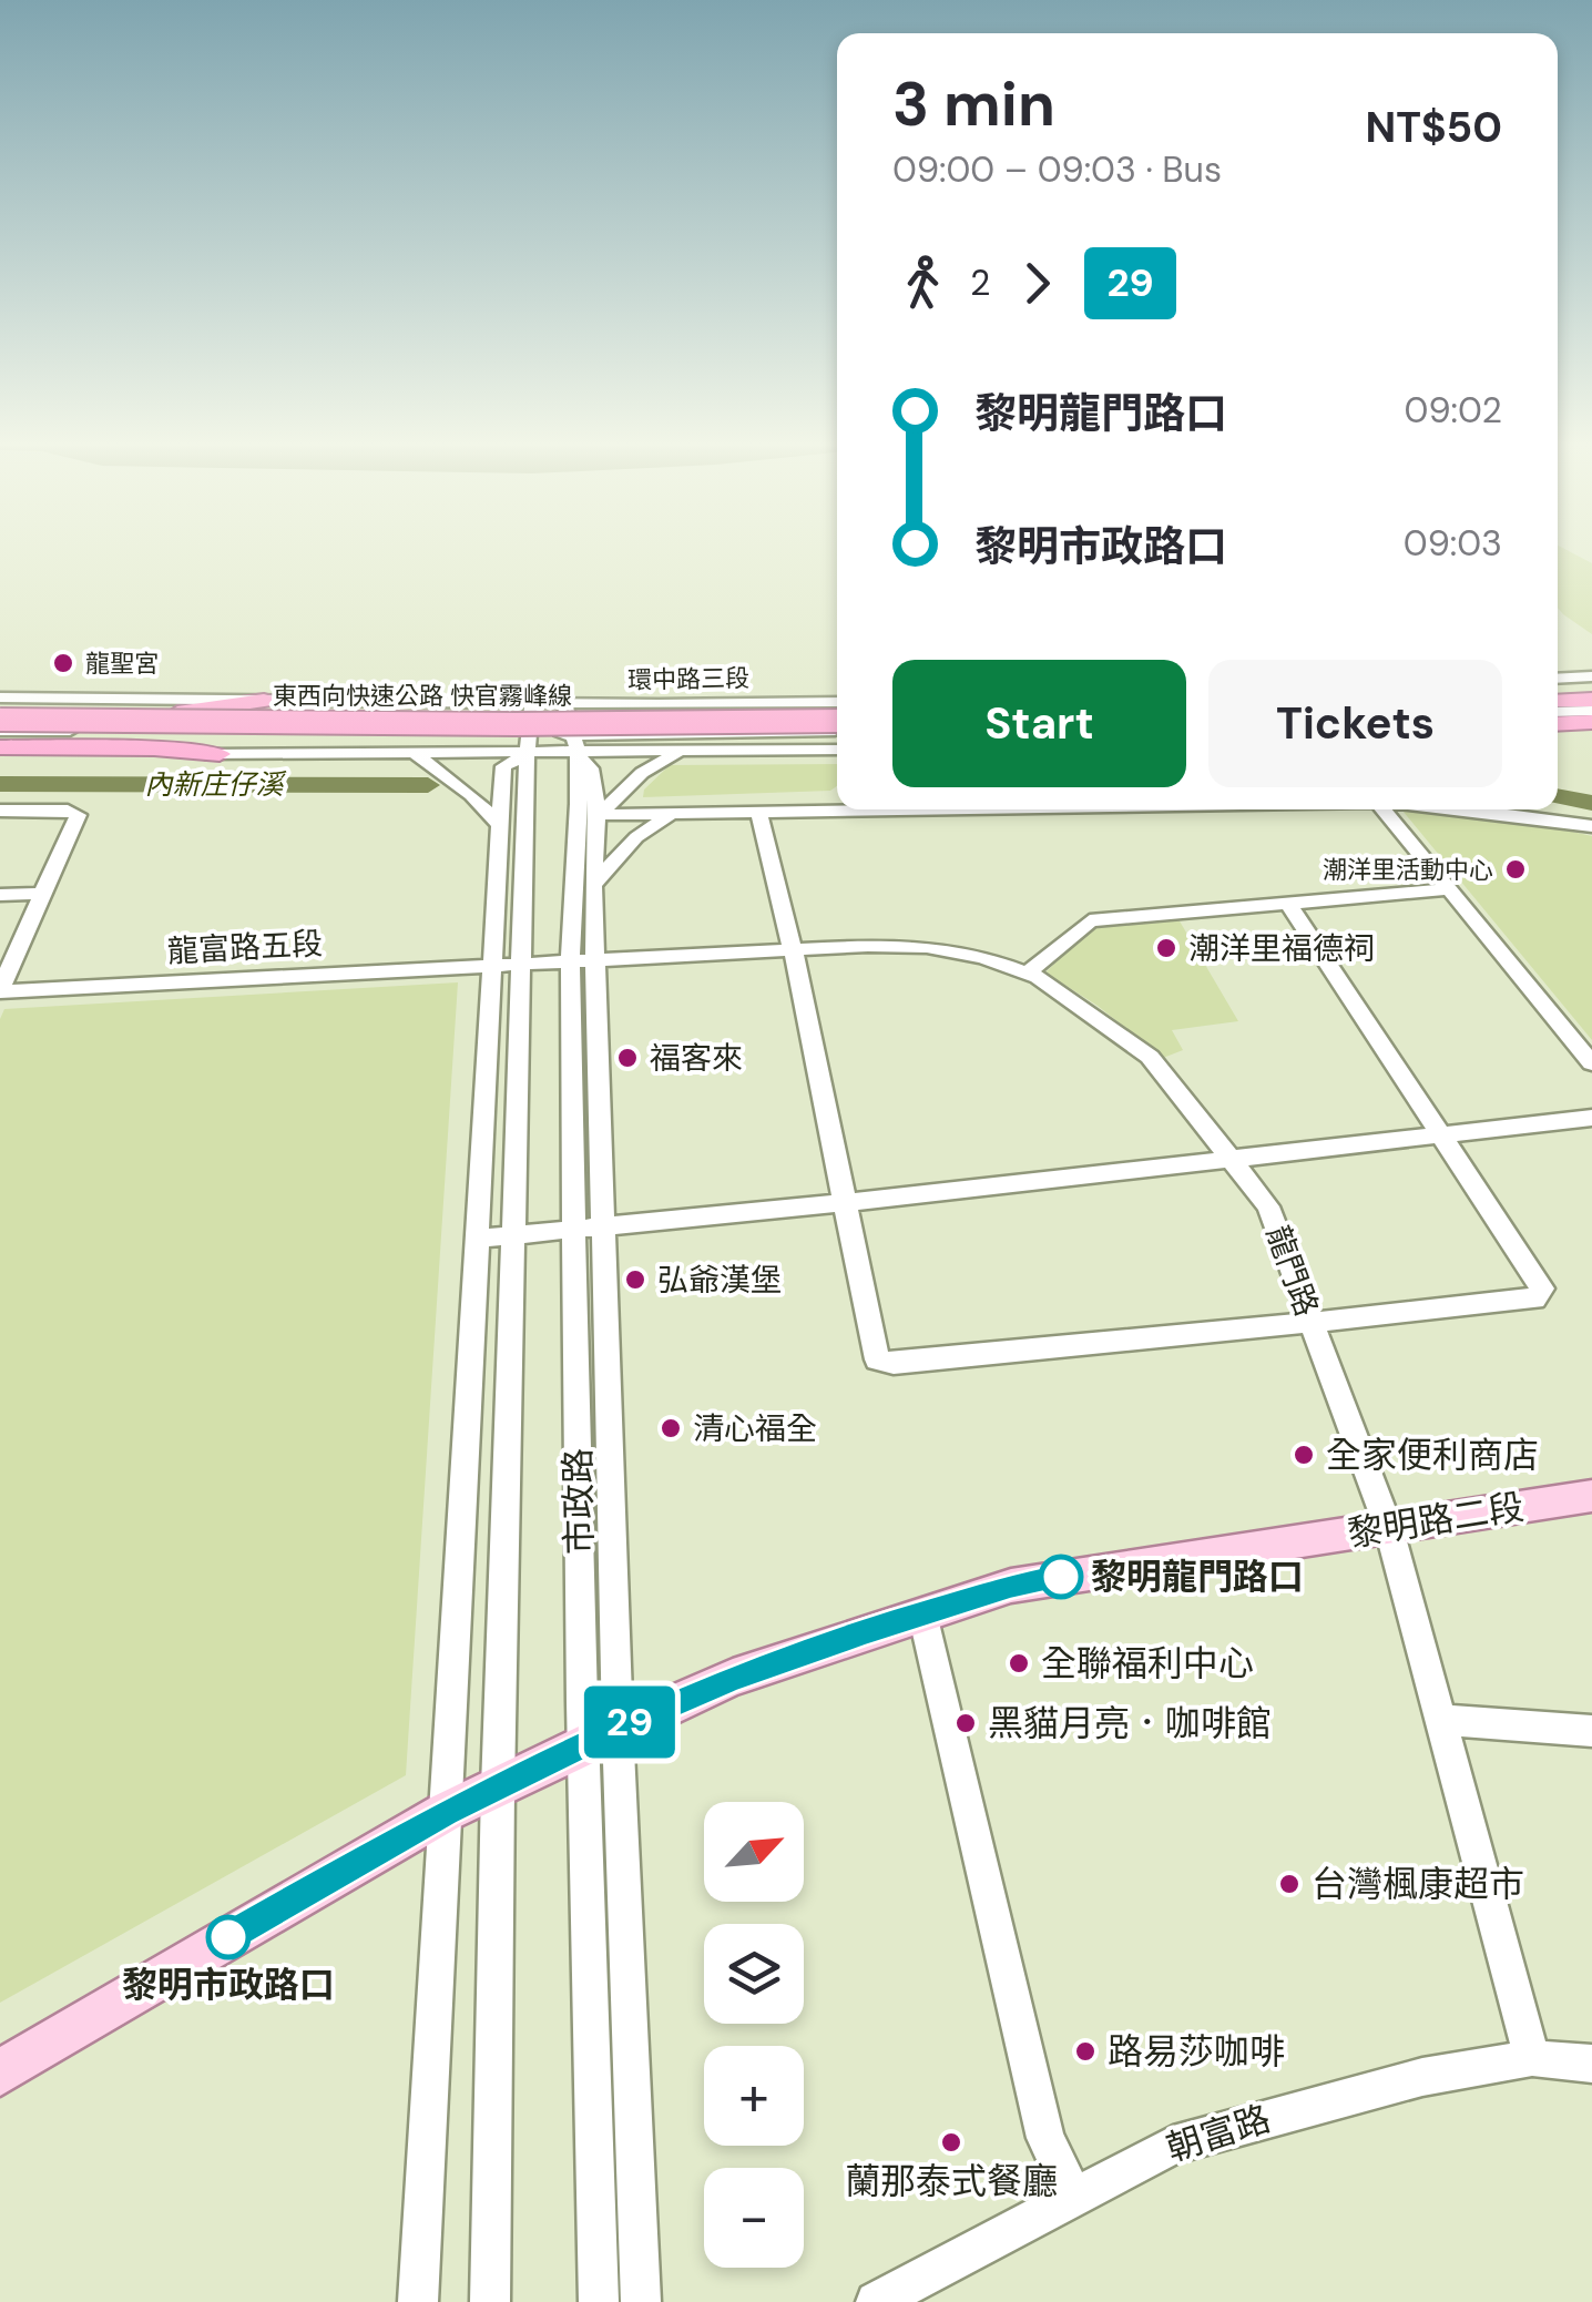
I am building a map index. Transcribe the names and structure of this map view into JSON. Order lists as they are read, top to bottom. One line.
{"streets":{"highway":["東西向快速公路 快官霧峰線"],"main road":["黎明路二段"],"street":["環中路三段","龍富路五段","龍門路","市政路","朝富路"]},"crossings":[["環中路三段","東西向快速公路 快官霧峰線"],["環中路三段","市政路"],["龍富路五段","龍門路"],["龍門路","市政路"],["龍門路","黎明路二段"],["龍門路","朝富路"],["市政路","黎明路二段"]],"water":["內新庄仔溪"],"places":["龍聖宮","潮洋里活動中心","潮洋里福德祠","福客來","弘爺漢堡","清心福全","全家便利商店","黎明龍門路口","全聯福利中心","黑貓月亮．咖啡館","台灣楓康超市","黎明市政路口","路易莎咖啡","蘭那泰式餐廳"],"lines":["bus line 29"],"north":"top right","page":{"on_map":"29","heading":["3 min","09:00 – 09:03 · Bus","NT$50"],"legs":["2","29"],"list":[{"name":"黎明龍門路口","value":"09:02"},{"name":"黎明市政路口","value":"09:03"}],"buttons":["Start","Tickets"],"map_buttons":["+","−"]}}
